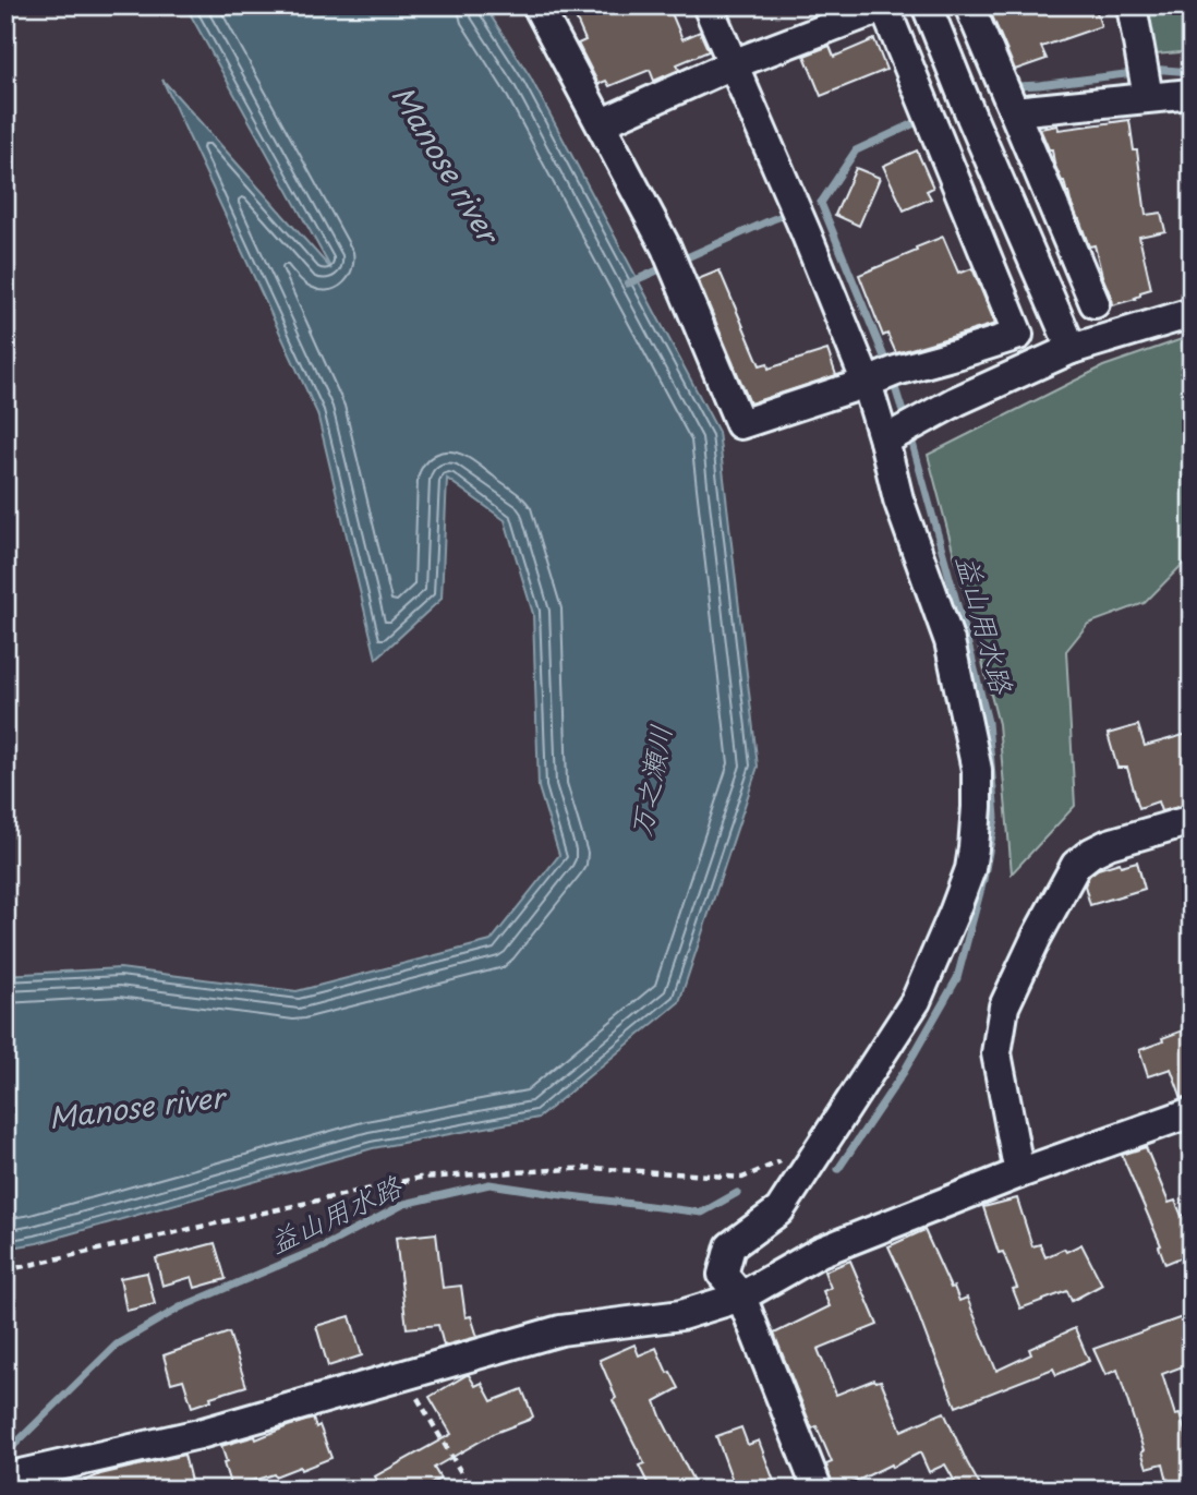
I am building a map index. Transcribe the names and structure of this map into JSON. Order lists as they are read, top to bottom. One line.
{"water":["Manose river","益山用水路","万之瀬川"]}
